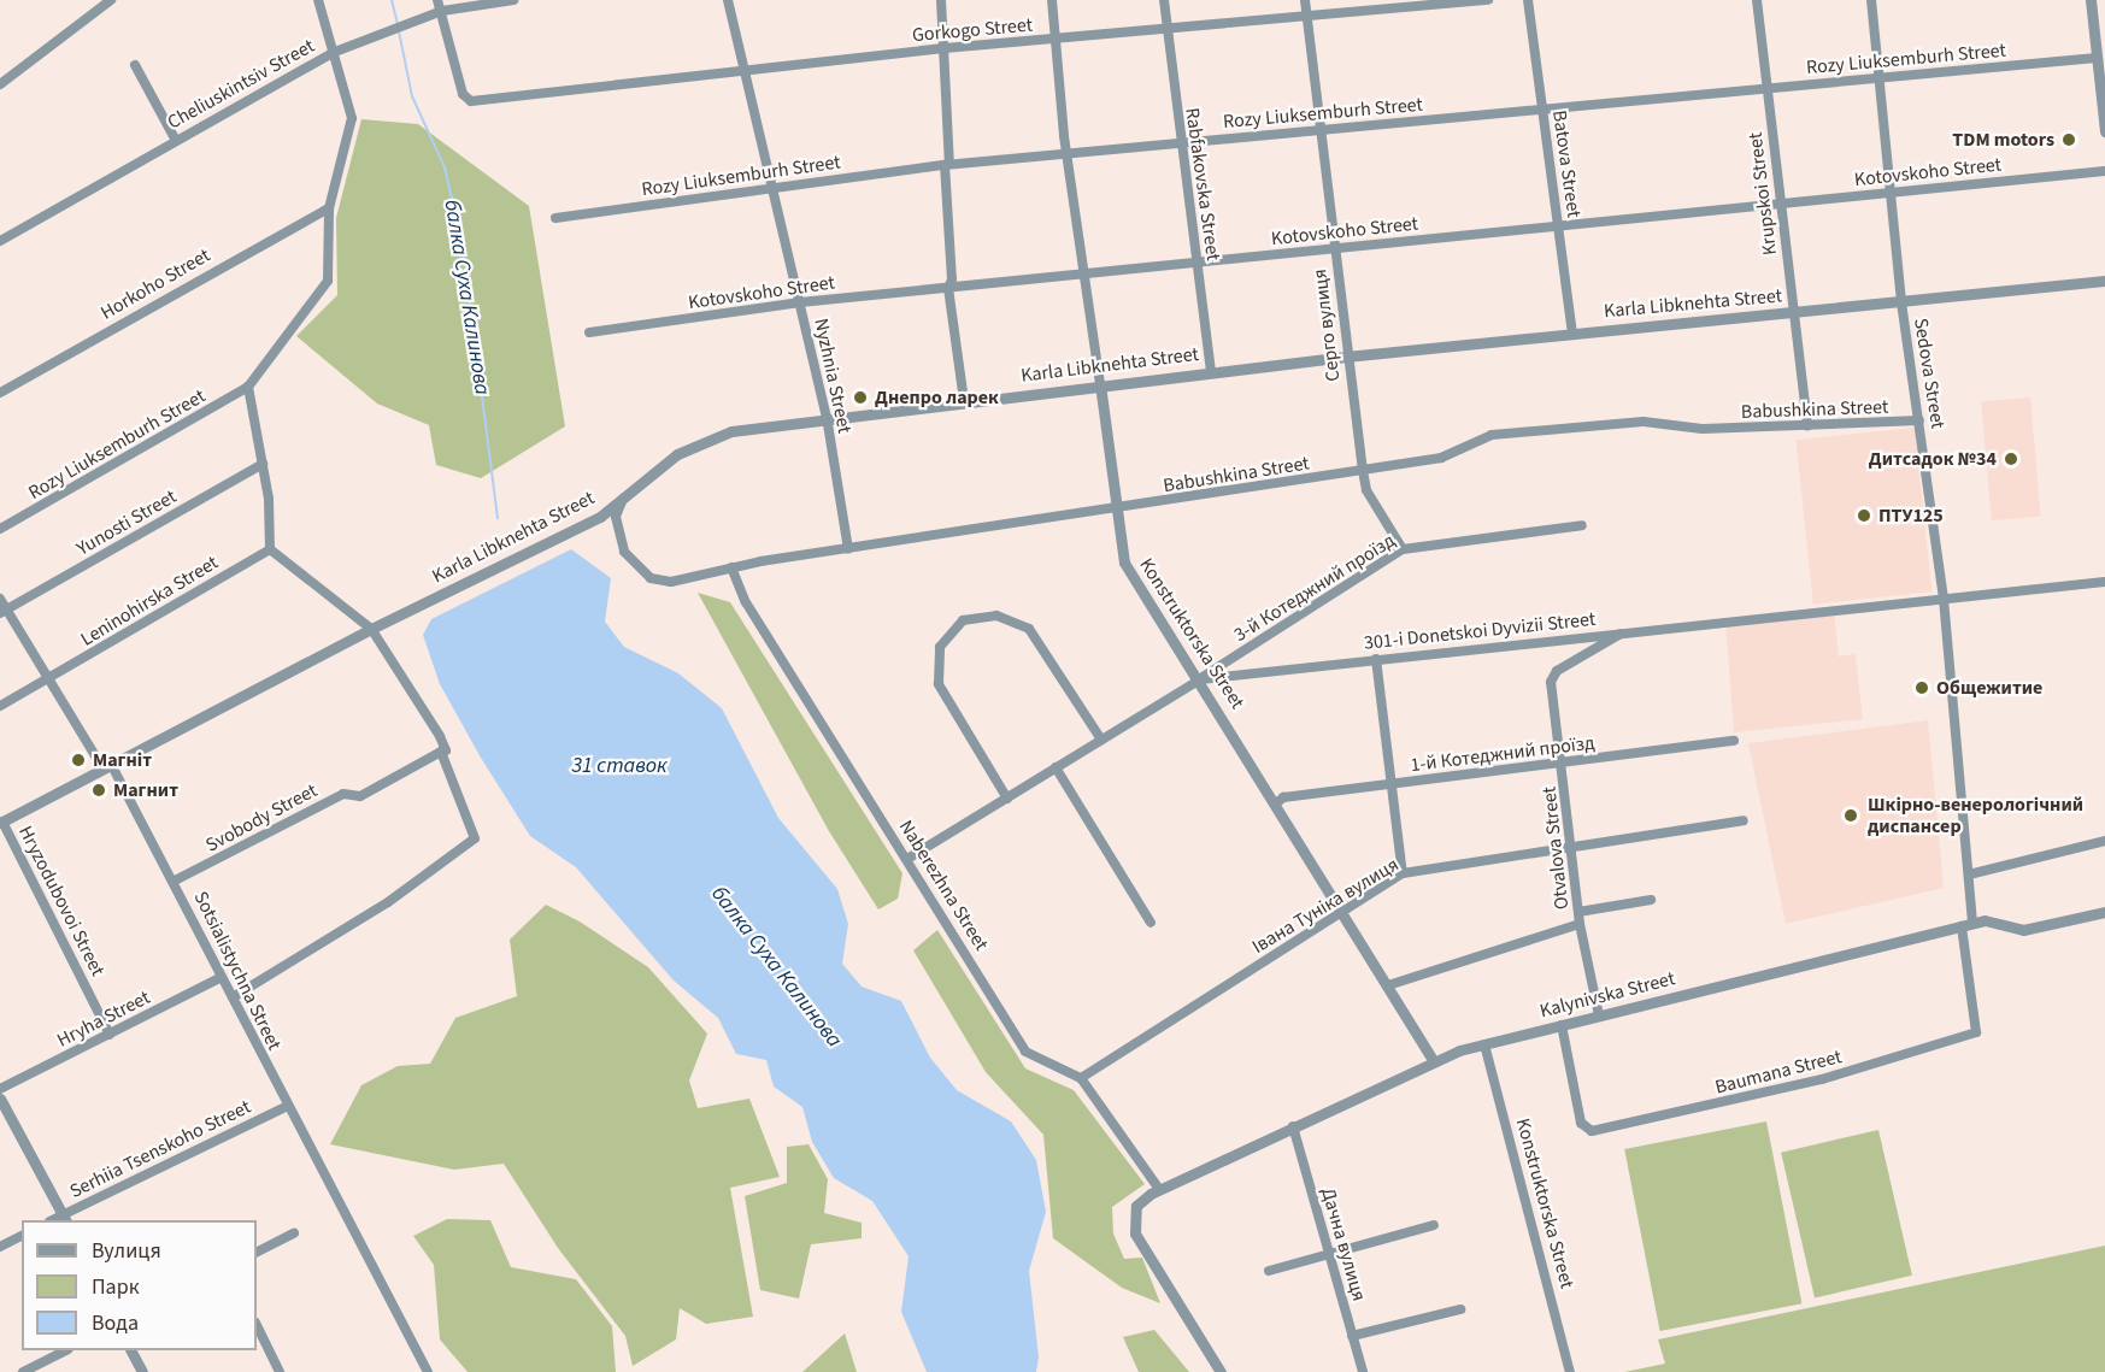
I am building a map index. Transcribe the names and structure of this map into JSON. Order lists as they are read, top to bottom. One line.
{"streets":{"street":["Gorkogo Street","Rozy Liuksemburh Street","Cheliuskintsiv Street","Batova Street","Kotovskoho Street","Rabfakovska Street","Krupskoi Street","Horkoho Street","Karla Libknehta Street","Серго вулиця","Sedova Street","Nyzhnia Street","Babushkina Street","Yunosti Street","3-й Котеджний проїзд","Leninohirska Street","301-i Donetskoi Dyvizii Street","Konstruktorska Street","1-й Котеджний проїзд","Svobody Street","Otvalova Street","Naberezhna Street","Hryzodubovoi Street","Івана Туніка вулиця","Sotsialistychna Street","Kalynivska Street","Hryha Street","Baumana Street","Serhiia Tsenskoho Street","Дачна вулиця"]},"crossings":[["Gorkogo Street","Cheliuskintsiv Street"],["Gorkogo Street","Rabfakovska Street"],["Gorkogo Street","Серго вулиця"],["Gorkogo Street","Nyzhnia Street"],["Gorkogo Street","Konstruktorska Street"],["Rozy Liuksemburh Street","Batova Street"],["Rozy Liuksemburh Street","Rabfakovska Street"],["Rozy Liuksemburh Street","Krupskoi Street"],["Rozy Liuksemburh Street","Серго вулиця"],["Rozy Liuksemburh Street","Sedova Street"],["Rozy Liuksemburh Street","Nyzhnia Street"],["Rozy Liuksemburh Street","Konstruktorska Street"],["Batova Street","Kotovskoho Street"],["Batova Street","Karla Libknehta Street"],["Kotovskoho Street","Rabfakovska Street"],["Kotovskoho Street","Krupskoi Street"],["Kotovskoho Street","Серго вулиця"],["Kotovskoho Street","Sedova Street"],["Kotovskoho Street","Nyzhnia Street"],["Kotovskoho Street","Konstruktorska Street"],["Rabfakovska Street","Karla Libknehta Street"],["Krupskoi Street","Karla Libknehta Street"],["Krupskoi Street","Babushkina Street"],["Karla Libknehta Street","Серго вулиця"],["Karla Libknehta Street","Sedova Street"],["Karla Libknehta Street","Nyzhnia Street"],["Karla Libknehta Street","Babushkina Street"],["Karla Libknehta Street","Konstruktorska Street"],["Karla Libknehta Street","Hryzodubovoi Street"],["Karla Libknehta Street","Sotsialistychna Street"],["Серго вулиця","Babushkina Street"],["Серго вулиця","3-й Котеджний проїзд"],["Sedova Street","Babushkina Street"],["Sedova Street","301-i Donetskoi Dyvizii Street"],["Sedova Street","Kalynivska Street"],["Sedova Street","Baumana Street"],["Nyzhnia Street","Babushkina Street"],["Babushkina Street","Konstruktorska Street"],["Babushkina Street","Naberezhna Street"],["Yunosti Street","Sotsialistychna Street"],["3-й Котеджний проїзд","301-i Donetskoi Dyvizii Street"],["3-й Котеджний проїзд","Konstruktorska Street"],["Leninohirska Street","Sotsialistychna Street"],["301-i Donetskoi Dyvizii Street","Konstruktorska Street"],["301-i Donetskoi Dyvizii Street","Otvalova Street"],["301-i Donetskoi Dyvizii Street","Naberezhna Street"],["Konstruktorska Street","1-й Котеджний проїзд"],["Konstruktorska Street","Івана Туніка вулиця"],["Konstruktorska Street","Kalynivska Street"],["1-й Котеджний проїзд","Otvalova Street"],["Svobody Street","Sotsialistychna Street"],["Otvalova Street","Івана Туніка вулиця"],["Otvalova Street","Kalynivska Street"],["Naberezhna Street","Івана Туніка вулиця"],["Naberezhna Street","Kalynivska Street"],["Hryzodubovoi Street","Hryha Street"],["Sotsialistychna Street","Hryha Street"],["Sotsialistychna Street","Serhiia Tsenskoho Street"],["Kalynivska Street","Baumana Street"],["Kalynivska Street","Дачна вулиця"]],"water":["балка Суха Калинова","31 ставок"],"places":["TDM motors","Днепро ларек","Дитсадок №34","ПТУ125","Общежитие","Магніт","Магнит","Шкірно-венерологічний диспансер"],"legend":["Вулиця","Парк","Вода"]}
